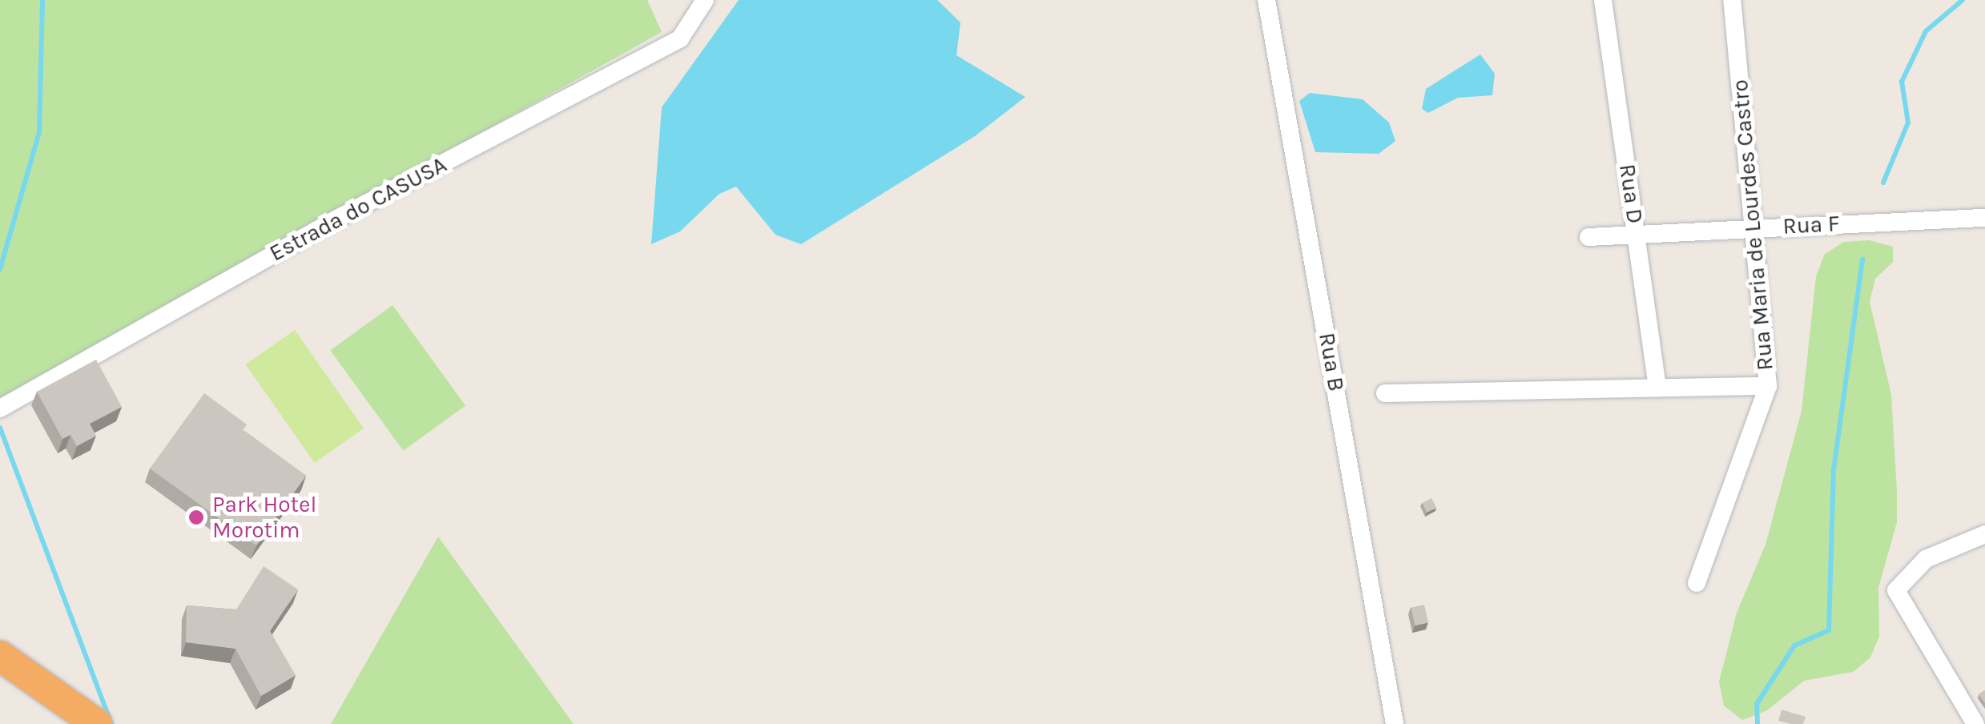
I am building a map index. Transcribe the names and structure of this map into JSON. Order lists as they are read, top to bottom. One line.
{"streets":{"street":["Rua D","Estrada do CASUSA","Rua Maria de Lourdes Castro","Rua F","Rua B"]},"crossings":[["Rua D","Rua F"],["Rua Maria de Lourdes Castro","Rua F"]],"places":["Park Hotel Morotim"]}
